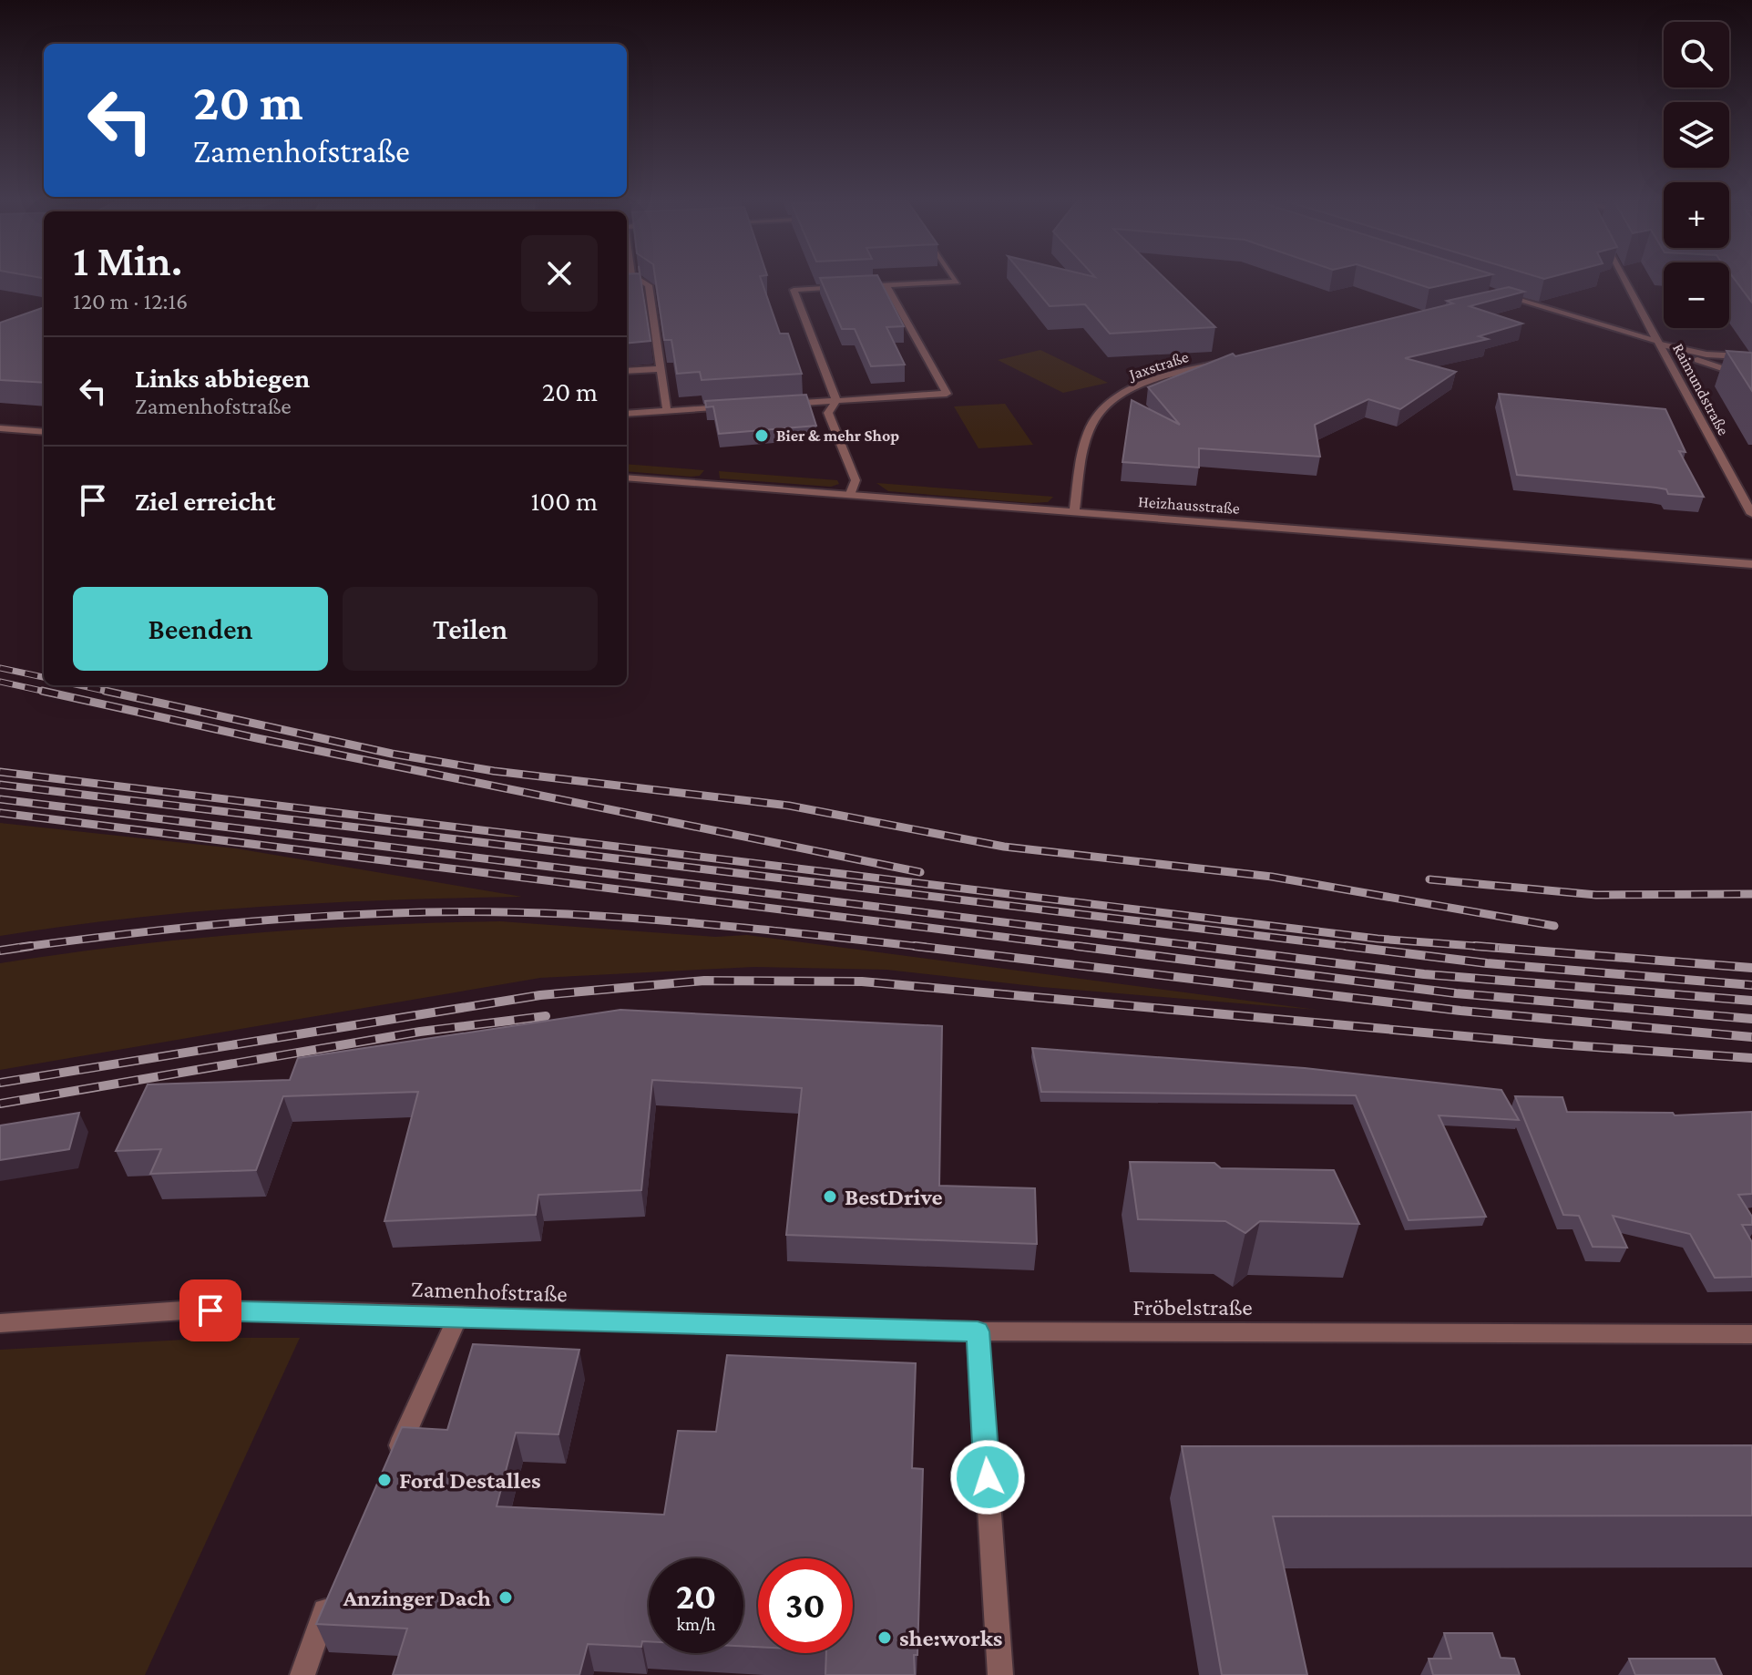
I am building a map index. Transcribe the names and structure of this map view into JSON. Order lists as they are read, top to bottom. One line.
{"streets":{"street":["Jaxstraße","Raimundstraße","Heizhausstraße","Zamenhofstraße","Fröbelstraße"]},"crossings":[["Jaxstraße","Heizhausstraße"],["Zamenhofstraße","Fröbelstraße"]],"places":["Bier & mehr Shop","BestDrive","Ford Destalles","Anzinger Dach","she:works"],"page":{"map_buttons":["+","−"],"turn":["20 m","Zamenhofstraße"],"heading":["1 Min.","120 m · 12:16"],"list":[{"name":"Links abbiegen","note":"Zamenhofstraße","value":"20 m"},{"name":"Ziel erreicht","value":"100 m"}],"buttons":["Beenden","Teilen"],"speed":"20 km/h","limit":"30"}}
